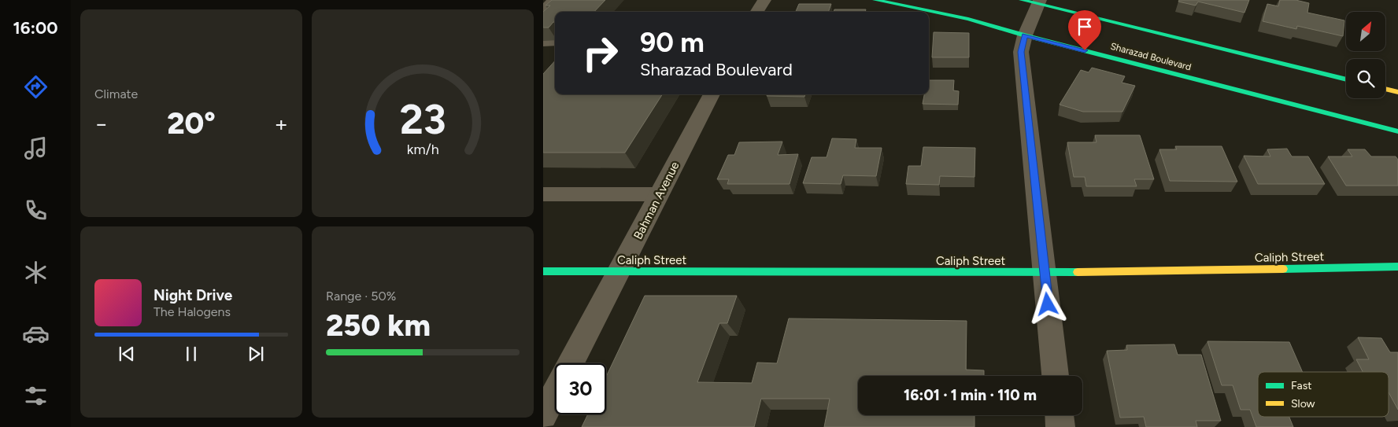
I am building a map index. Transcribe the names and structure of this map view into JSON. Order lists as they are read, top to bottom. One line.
{"streets":{"street":["Sharazad Boulevard","Bahman Avenue","Caliph Street"]},"crossings":[["Bahman Avenue","Caliph Street"]],"legend":["Fast","Slow"],"north":"top right","page":{"tabs":"16:00","tile":["Climate",["Range · 50%","250 km"]],"turn":["90 m","Sharazad Boulevard"],"heat":["−","20°","+"],"song":["Night Drive","The Halogens"],"limit":"30","trip":"16:01 · 1 min · 110 m","gauge":["23","km/h"]}}
